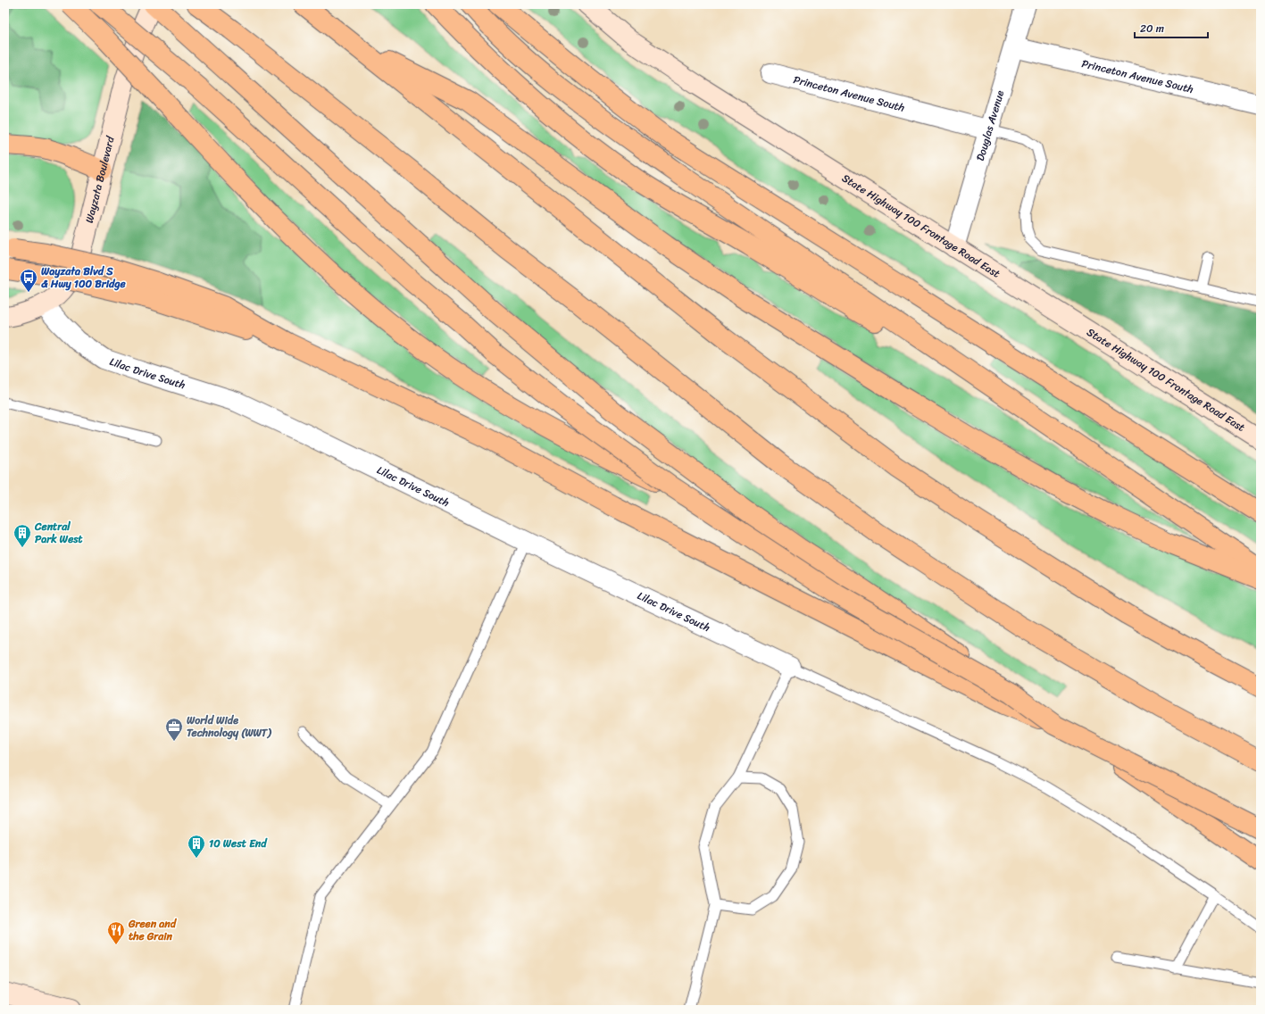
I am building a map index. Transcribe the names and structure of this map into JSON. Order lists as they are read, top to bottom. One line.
{"streets":{"street":["Princeton Avenue South","Douglas Avenue","Wayzata Boulevard","State Highway 100 Frontage Road East","Lilac Drive South"]},"crossings":[["Princeton Avenue South","Douglas Avenue"],["Douglas Avenue","State Highway 100 Frontage Road East"],["Wayzata Boulevard","Lilac Drive South"]],"places":{"bus stop":["Wayzata Blvd S & Hwy 100 Bridge"],"building":["Central Park West","10 West End"],"office":["World Wide Technology (WWT)"],"restaurant":["Green and the Grain"]},"scale_bar":"20 m"}
